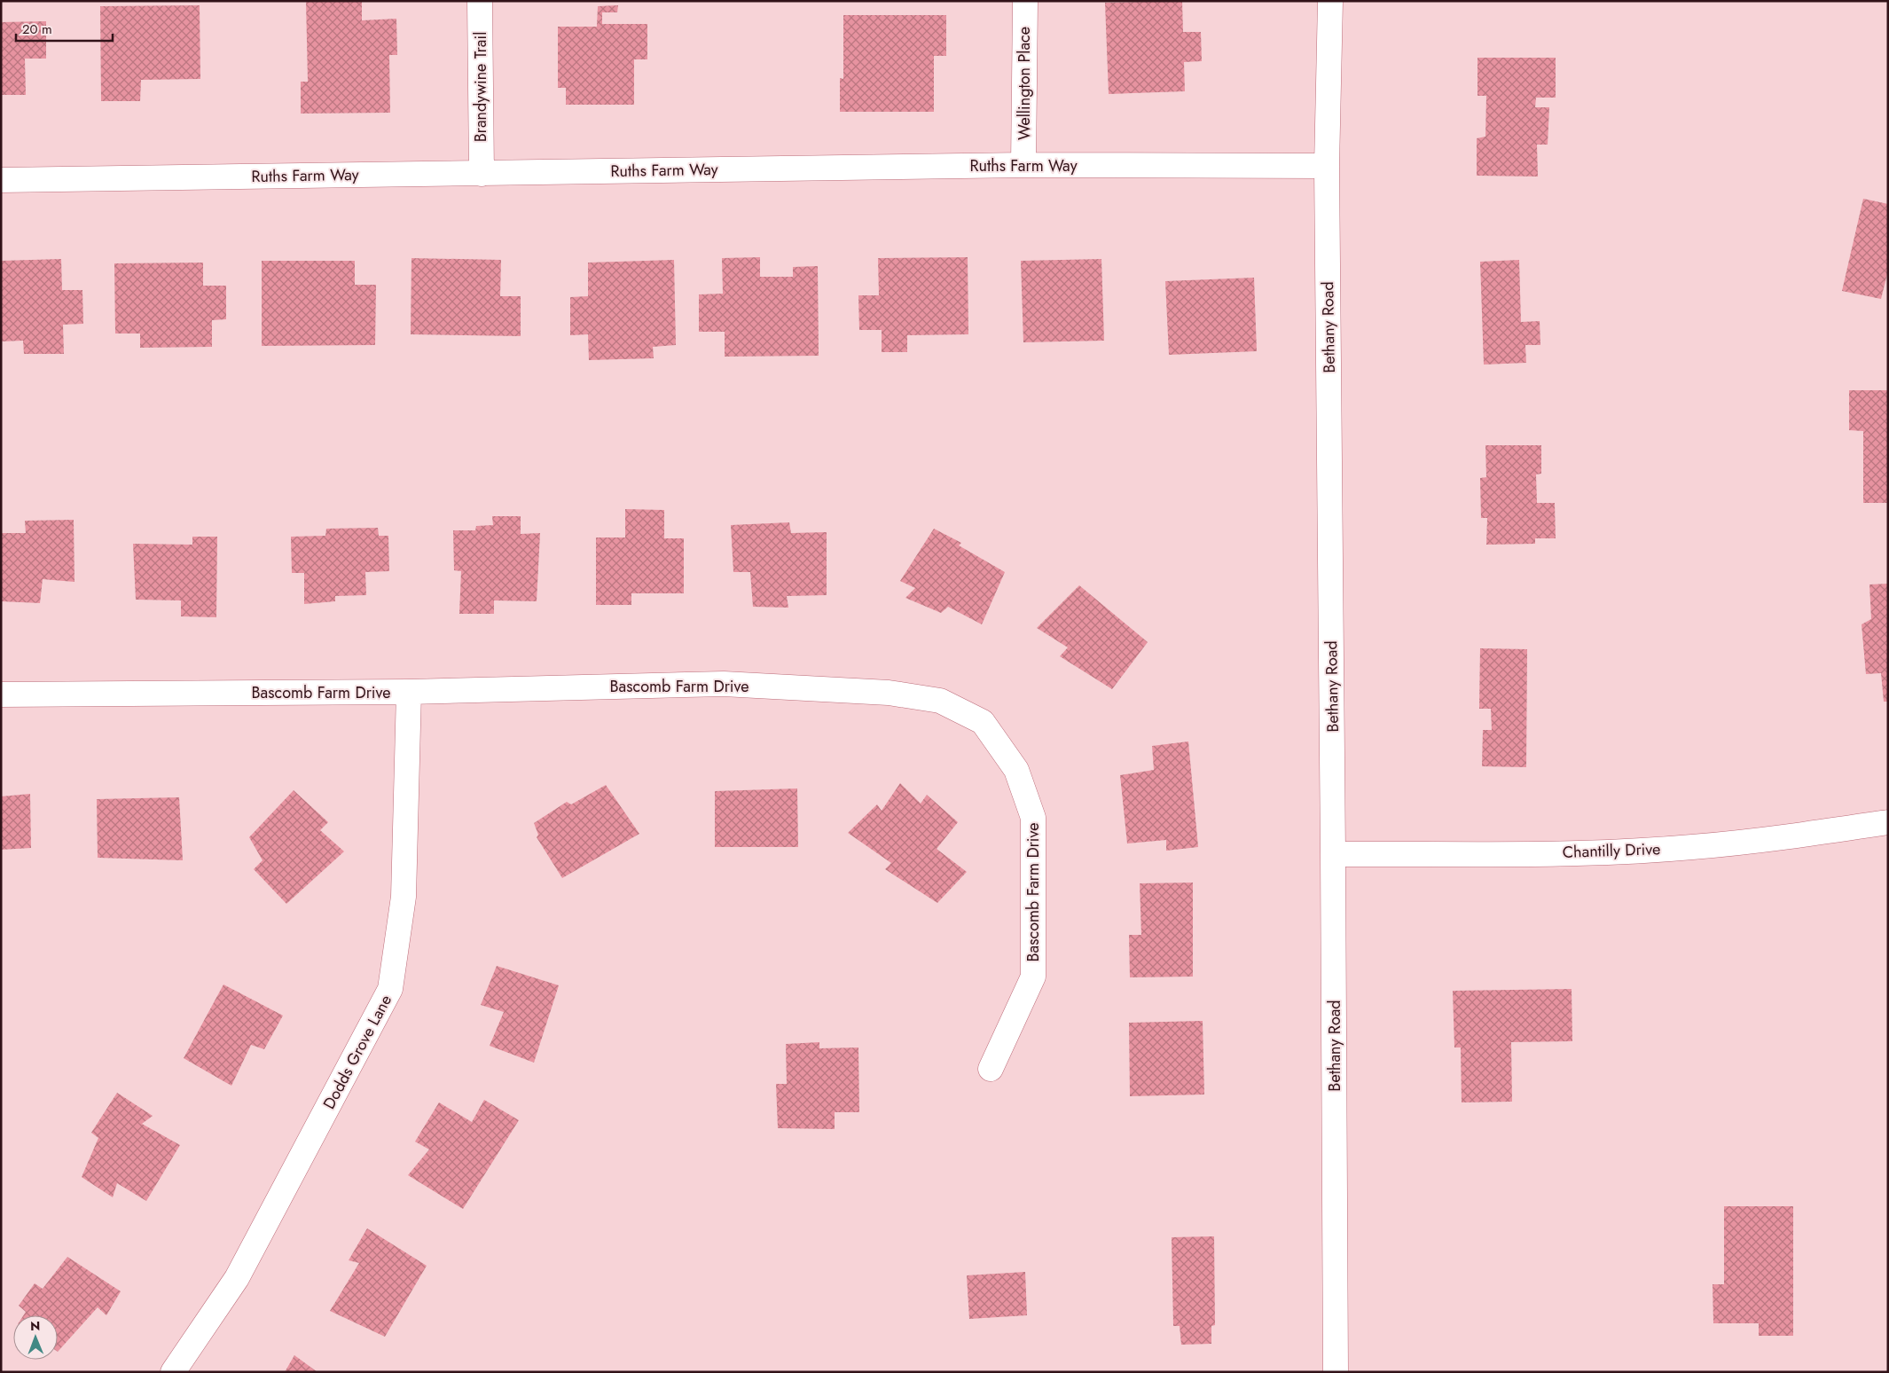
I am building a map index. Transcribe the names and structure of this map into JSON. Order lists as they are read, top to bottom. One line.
{"streets":{"street":["Wellington Place","Brandywine Trail","Ruths Farm Way","Bethany Road","Bascomb Farm Drive","Chantilly Drive","Dodds Grove Lane"]},"crossings":[["Wellington Place","Ruths Farm Way"],["Brandywine Trail","Ruths Farm Way"],["Ruths Farm Way","Bethany Road"],["Bethany Road","Chantilly Drive"],["Bascomb Farm Drive","Dodds Grove Lane"]],"scale_bar":"20 m","north":"top"}
